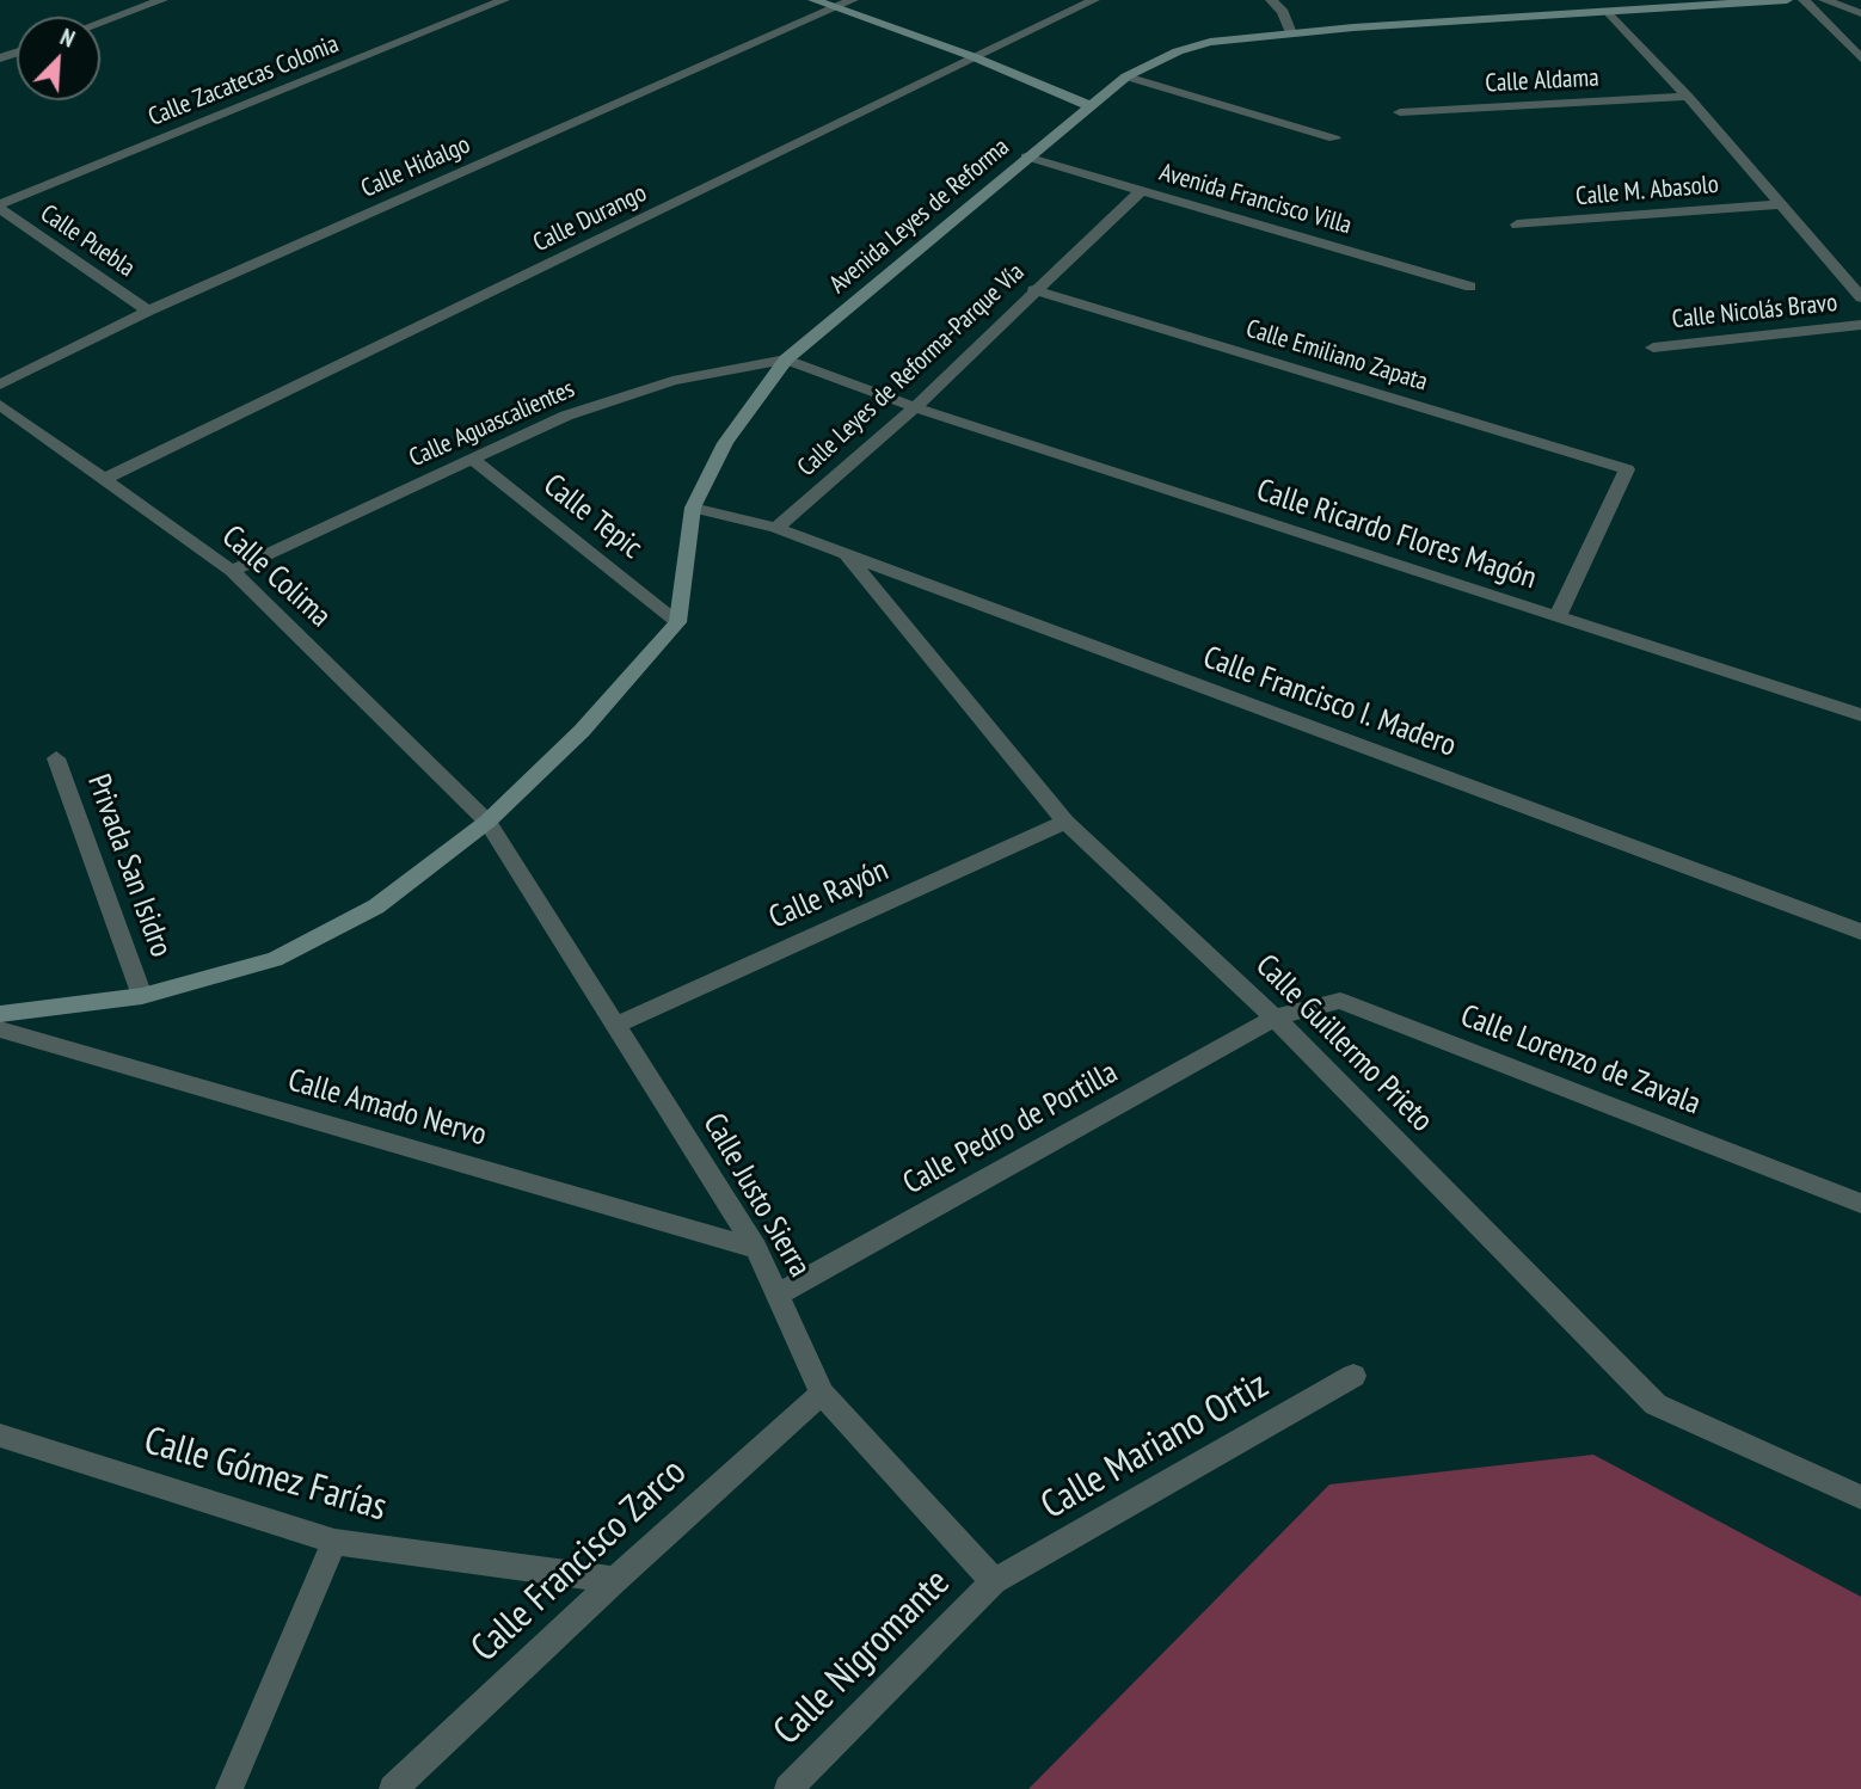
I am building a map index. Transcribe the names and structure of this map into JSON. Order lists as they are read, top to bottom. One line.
{"streets":{"street":["Calle Zacatecas Colonia","Calle Aldama","Calle Hidalgo","Calle M. Abasolo","Avenida Francisco Villa","Avenida Leyes de Reforma","Calle Durango","Calle Puebla","Calle Nicolás Bravo","Calle Emiliano Zapata","Calle Leyes de Reforma-Parque Vía","Calle Aguascalientes","Calle Tepic","Calle Ricardo Flores Magón","Calle Colima","Calle Francisco I. Madero","Privada San Isidro","Calle Rayón","Calle Guillermo Prieto","Calle Lorenzo de Zavala","Calle Amado Nervo","Calle Pedro de Portilla","Calle Justo Sierra","Calle Mariano Ortiz","Calle Gómez Farías","Calle Francisco Zarco","Calle Nigromante"]},"crossings":[["Calle Zacatecas Colonia","Calle Puebla"],["Calle Hidalgo","Calle Puebla"],["Avenida Francisco Villa","Avenida Leyes de Reforma"],["Avenida Francisco Villa","Calle Leyes de Reforma-Parque Vía"],["Avenida Leyes de Reforma","Calle Aguascalientes"],["Avenida Leyes de Reforma","Calle Tepic"],["Avenida Leyes de Reforma","Calle Ricardo Flores Magón"],["Calle Durango","Calle Colima"],["Calle Emiliano Zapata","Calle Leyes de Reforma-Parque Vía"],["Calle Emiliano Zapata","Calle Ricardo Flores Magón"],["Calle Leyes de Reforma-Parque Vía","Calle Ricardo Flores Magón"],["Calle Leyes de Reforma-Parque Vía","Calle Francisco I. Madero"],["Calle Aguascalientes","Calle Tepic"],["Calle Aguascalientes","Calle Ricardo Flores Magón"],["Calle Aguascalientes","Calle Colima"],["Calle Colima","Calle Justo Sierra"],["Calle Francisco I. Madero","Calle Guillermo Prieto"],["Calle Rayón","Calle Guillermo Prieto"],["Calle Rayón","Calle Justo Sierra"],["Calle Guillermo Prieto","Calle Lorenzo de Zavala"],["Calle Guillermo Prieto","Calle Pedro de Portilla"],["Calle Lorenzo de Zavala","Calle Pedro de Portilla"],["Calle Amado Nervo","Calle Justo Sierra"],["Calle Pedro de Portilla","Calle Justo Sierra"],["Calle Justo Sierra","Calle Mariano Ortiz"],["Calle Justo Sierra","Calle Francisco Zarco"],["Calle Justo Sierra","Calle Nigromante"],["Calle Mariano Ortiz","Calle Nigromante"],["Calle Gómez Farías","Calle Francisco Zarco"]],"north":"top right"}
